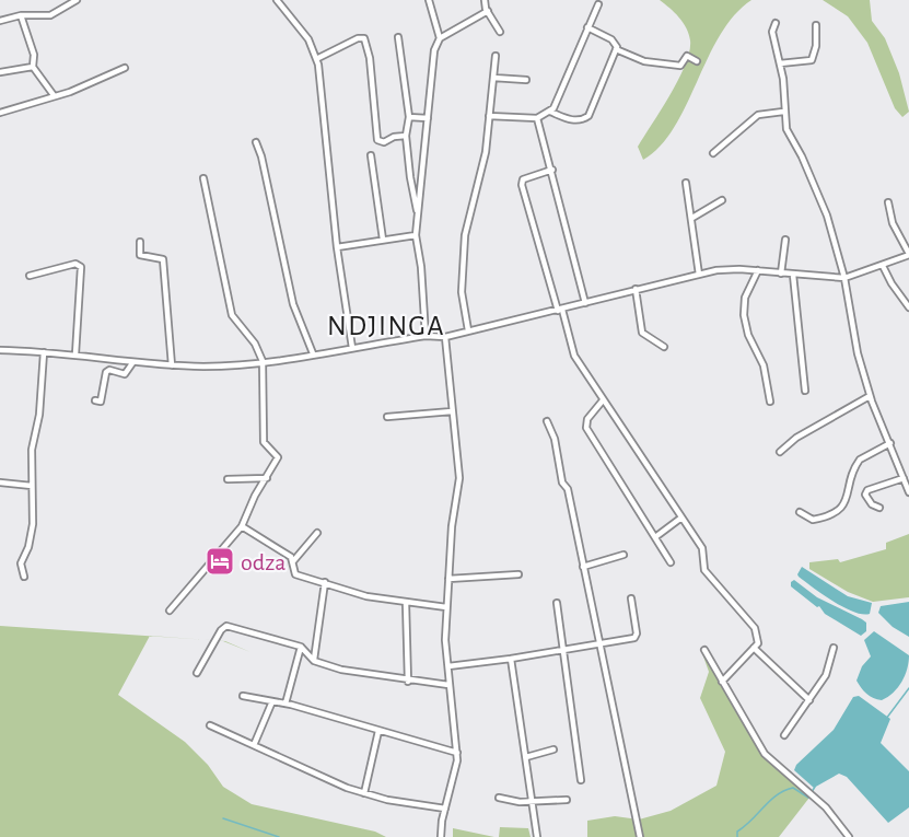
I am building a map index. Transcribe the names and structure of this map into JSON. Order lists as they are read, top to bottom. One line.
{"districts":["NDJINGA"],"places":{"hotel":["odza"]}}
